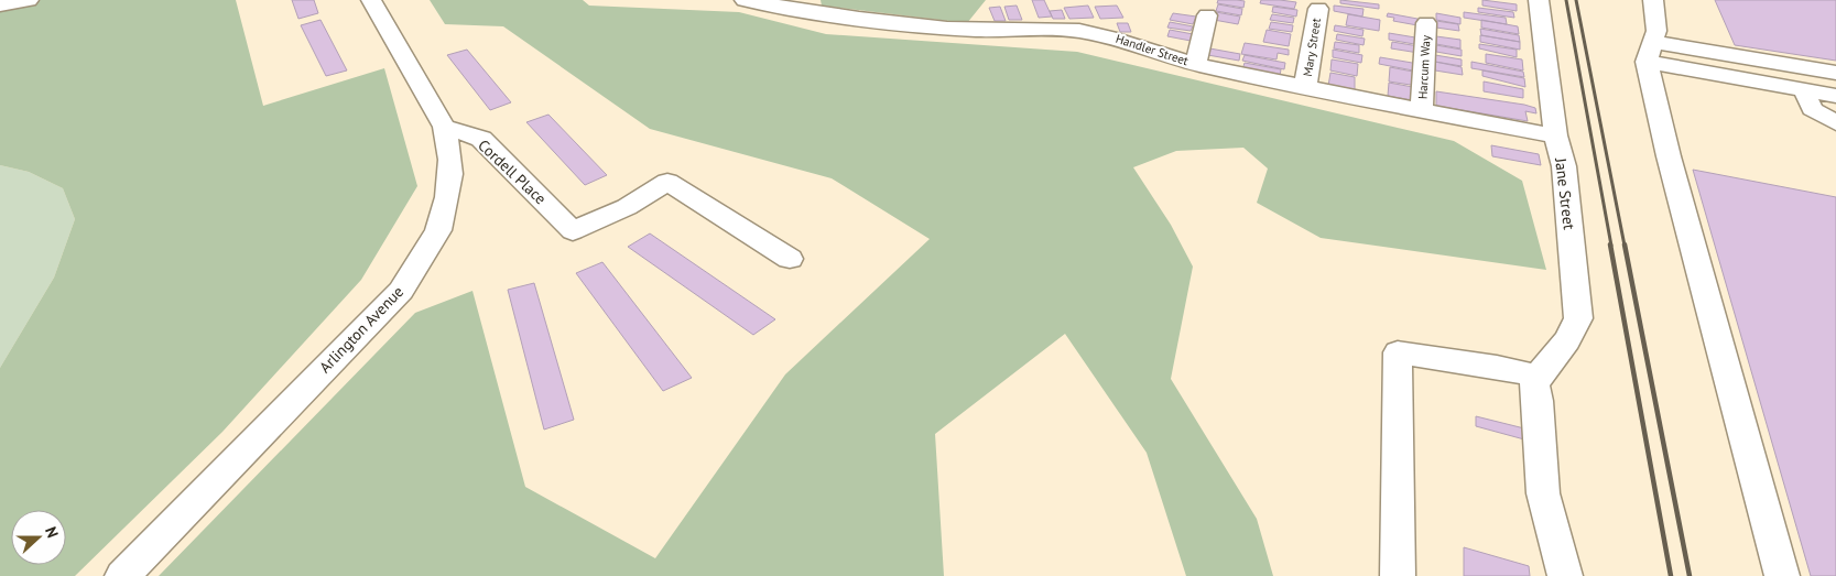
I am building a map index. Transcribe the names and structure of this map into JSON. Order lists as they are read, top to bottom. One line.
{"streets":{"street":["Mary Street","Handler Street","Harcum Way","Cordell Place","Jane Street","Arlington Avenue"]},"crossings":[["Mary Street","Handler Street"],["Handler Street","Harcum Way"],["Handler Street","Jane Street"],["Cordell Place","Arlington Avenue"]],"north":"right"}
